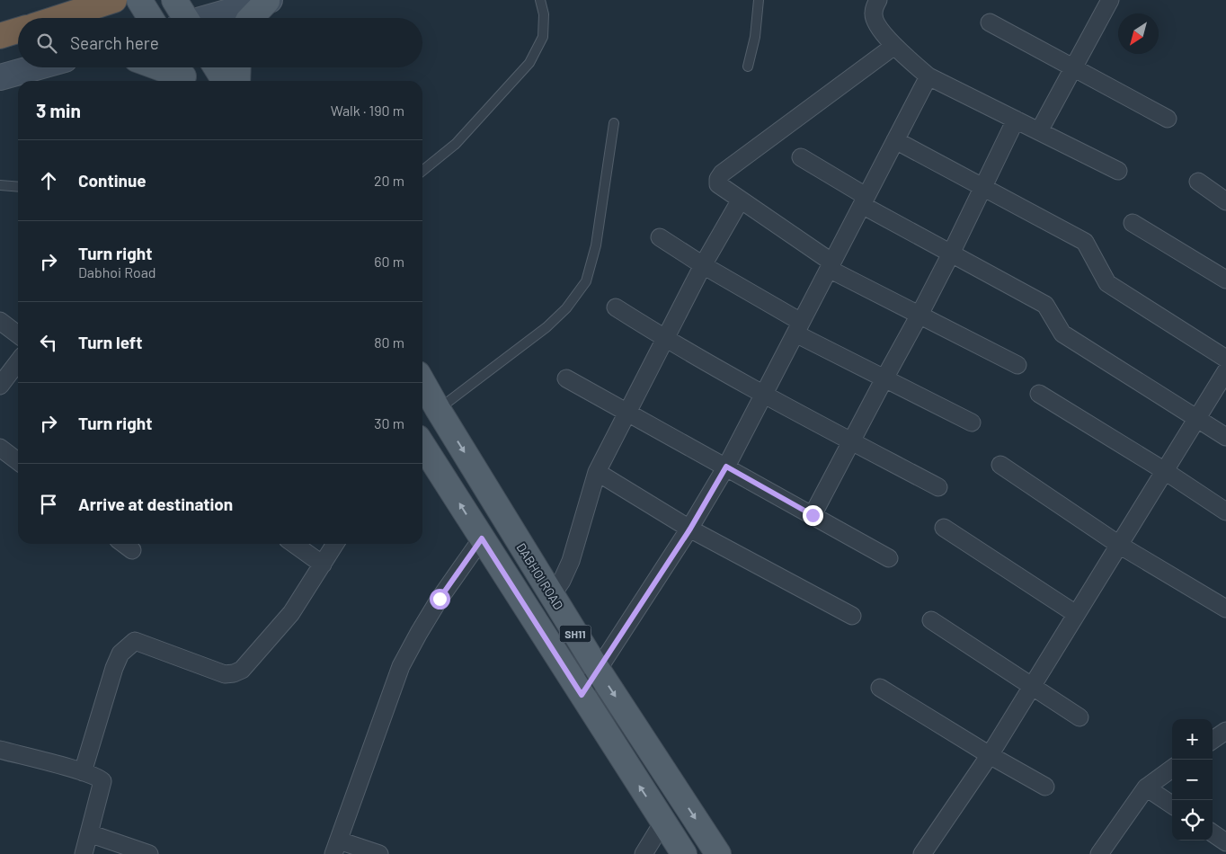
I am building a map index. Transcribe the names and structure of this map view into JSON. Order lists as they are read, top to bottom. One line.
{"streets":{"main road":["DABHOI ROAD","SH11"]},"crossings":[["DABHOI ROAD","SH11"]],"north":"bottom left","page":{"search":"Search here","heading":["3 min","Walk · 190 m"],"list":[["Continue","20 m"],["Turn right","Dabhoi Road","60 m"],["Turn left","80 m"],["Turn right","30 m"],"Arrive at destination"],"map_buttons":["+","−"]}}
